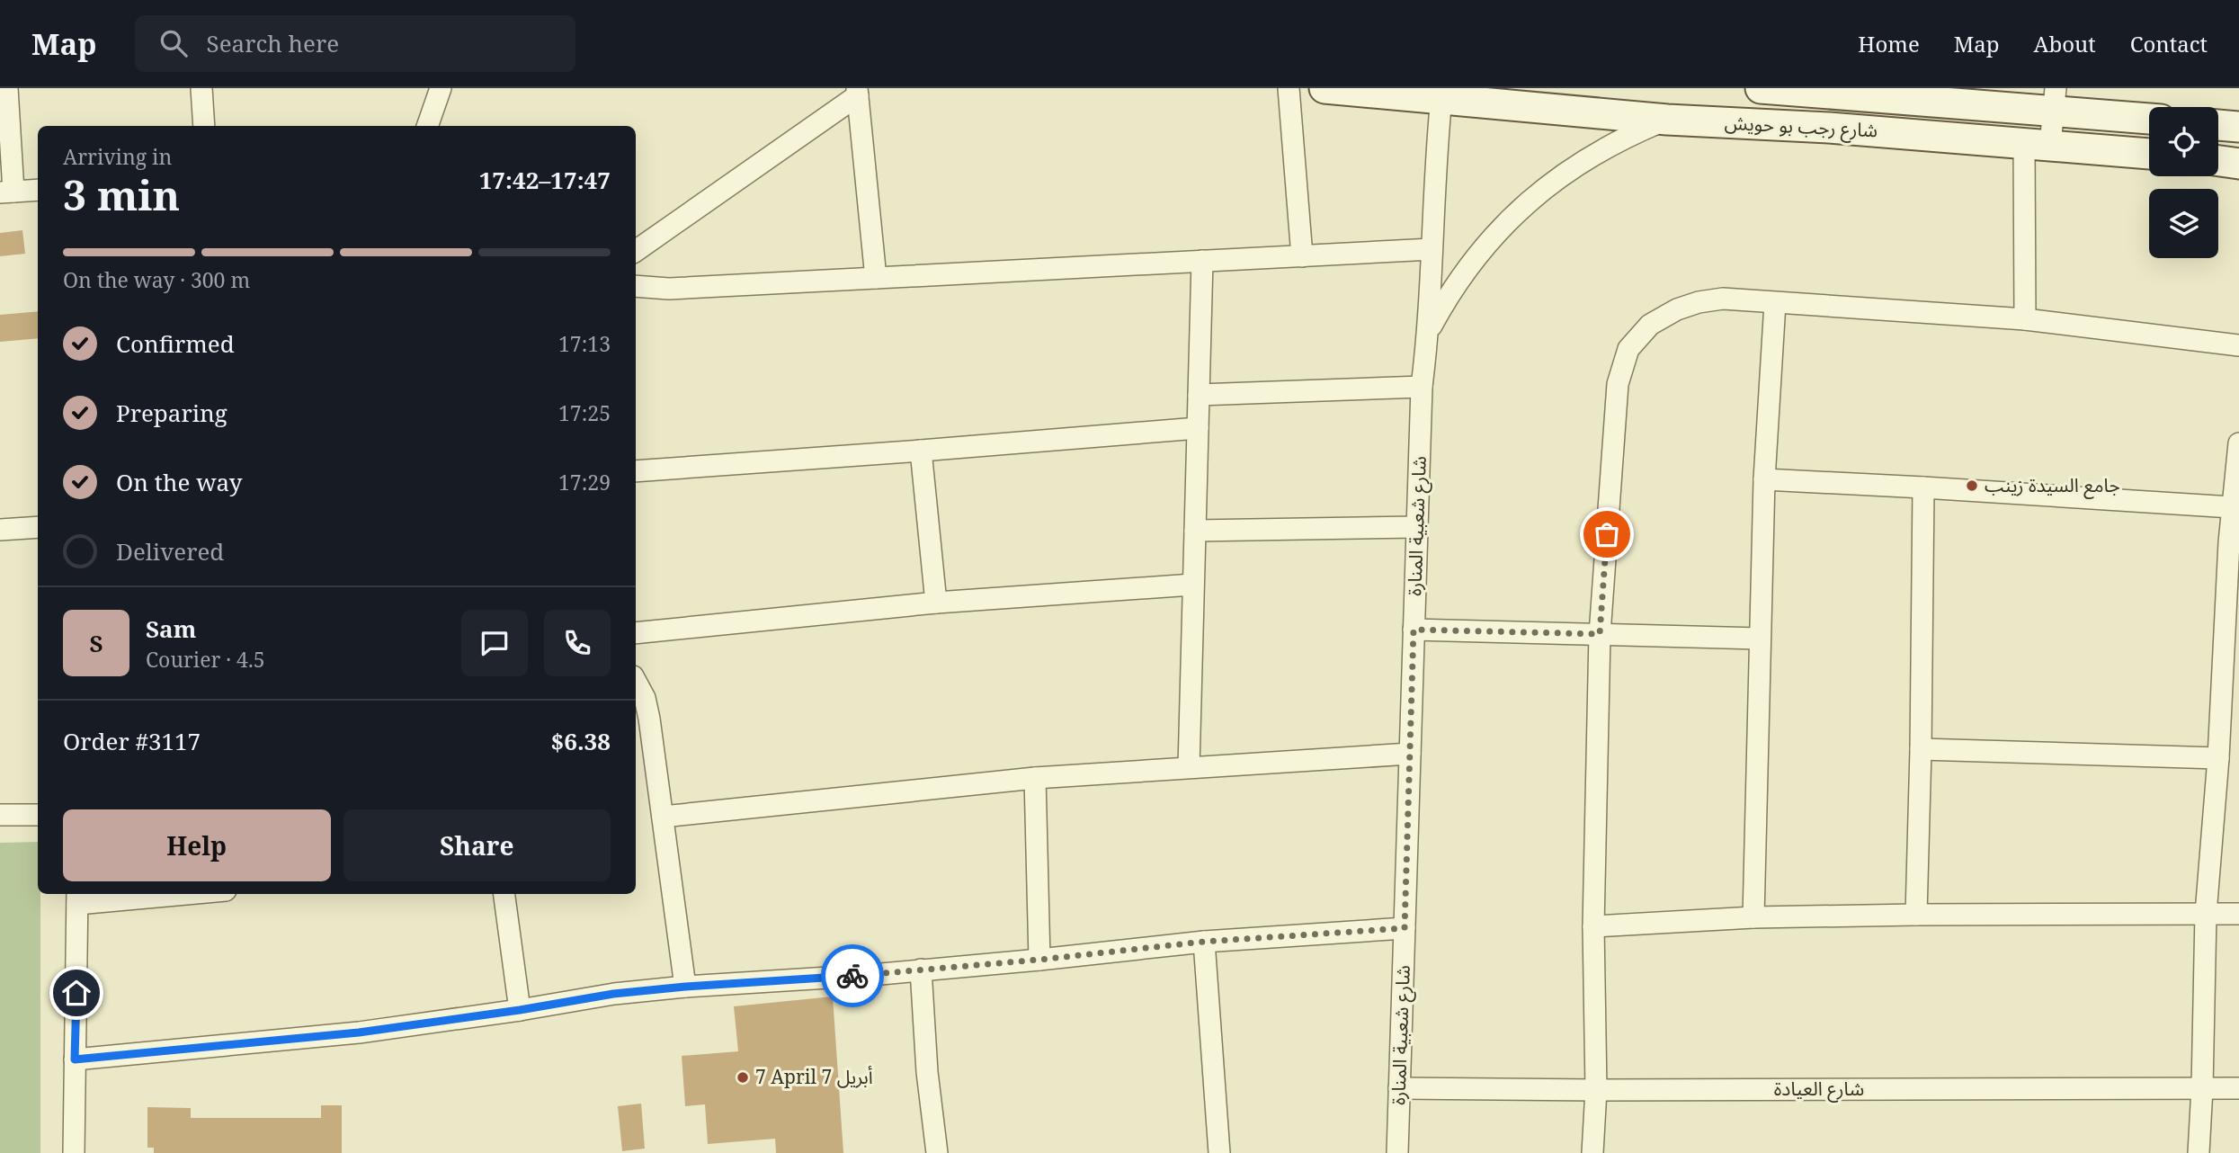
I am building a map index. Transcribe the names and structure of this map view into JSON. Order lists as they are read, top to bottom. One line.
{"streets":{"main road":["شارع رجب بو حويش"],"street":["شارع شعبية المنارة","شارع العيادة"]},"crossings":[["شارع رجب بو حويش","شارع شعبية المنارة"],["شارع شعبية المنارة","شارع العيادة"]],"places":["جامع السيدة زينب","7 April 7 أبريل"],"page":{"header":"Map","search":"Search here","nav":["Home","Map","About","Contact"],"heading":["3 min","Arriving in","17:42–17:47"],"panel":["Sam","Courier · 4.5","Order #3117","$6.38"],"bar":"On the way · 300 m","list":[["Confirmed","17:13"],["Preparing","17:25"],["On the way","17:29"],"Delivered"],"round":"S","buttons":["Help","Share"]}}
